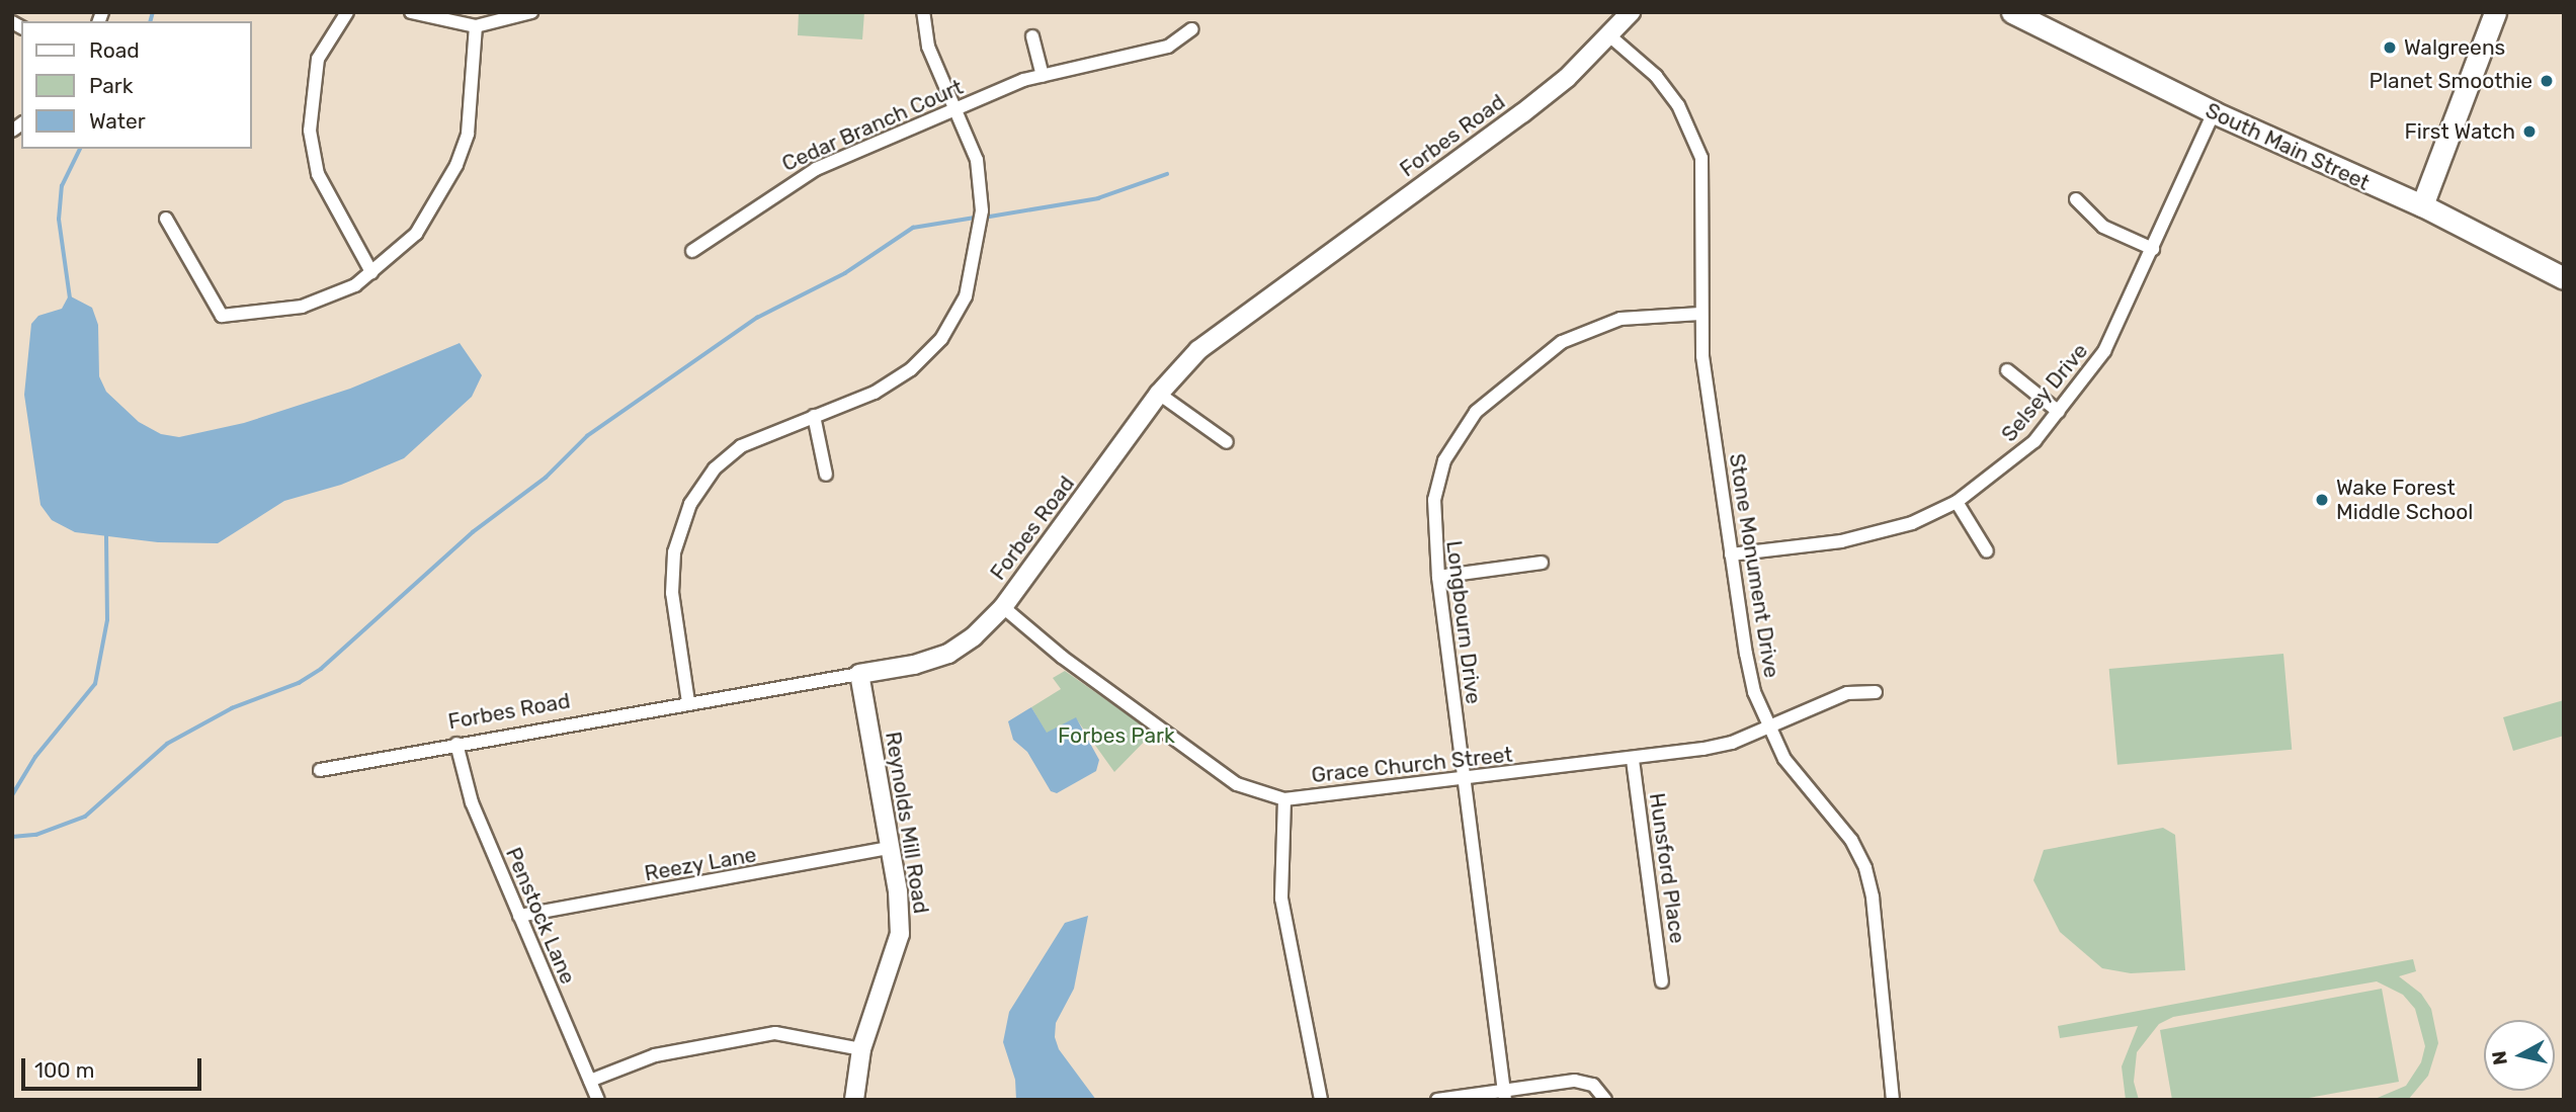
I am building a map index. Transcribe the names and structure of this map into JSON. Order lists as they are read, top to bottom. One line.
{"streets":{"main road":["South Main Street"],"street":["Cedar Branch Court","Forbes Road","Selsey Drive","Stone Monument Drive","Longbourn Drive","Grace Church Street","Reynolds Mill Road","Reezy Lane","Hunsford Place","Penstock Lane"]},"crossings":[["Forbes Road","Stone Monument Drive"],["Forbes Road","Grace Church Street"],["Forbes Road","Reynolds Mill Road"],["Forbes Road","Penstock Lane"],["South Main Street","Selsey Drive"],["Selsey Drive","Stone Monument Drive"],["Stone Monument Drive","Longbourn Drive"],["Stone Monument Drive","Grace Church Street"],["Longbourn Drive","Grace Church Street"],["Grace Church Street","Hunsford Place"],["Reynolds Mill Road","Reezy Lane"],["Reezy Lane","Penstock Lane"]],"parks":["Forbes Park"],"places":["Walgreens","Planet Smoothie","First Watch","Wake Forest Middle School"],"legend":["Road","Park","Water"],"scale_bar":"100 m","north":"left"}
